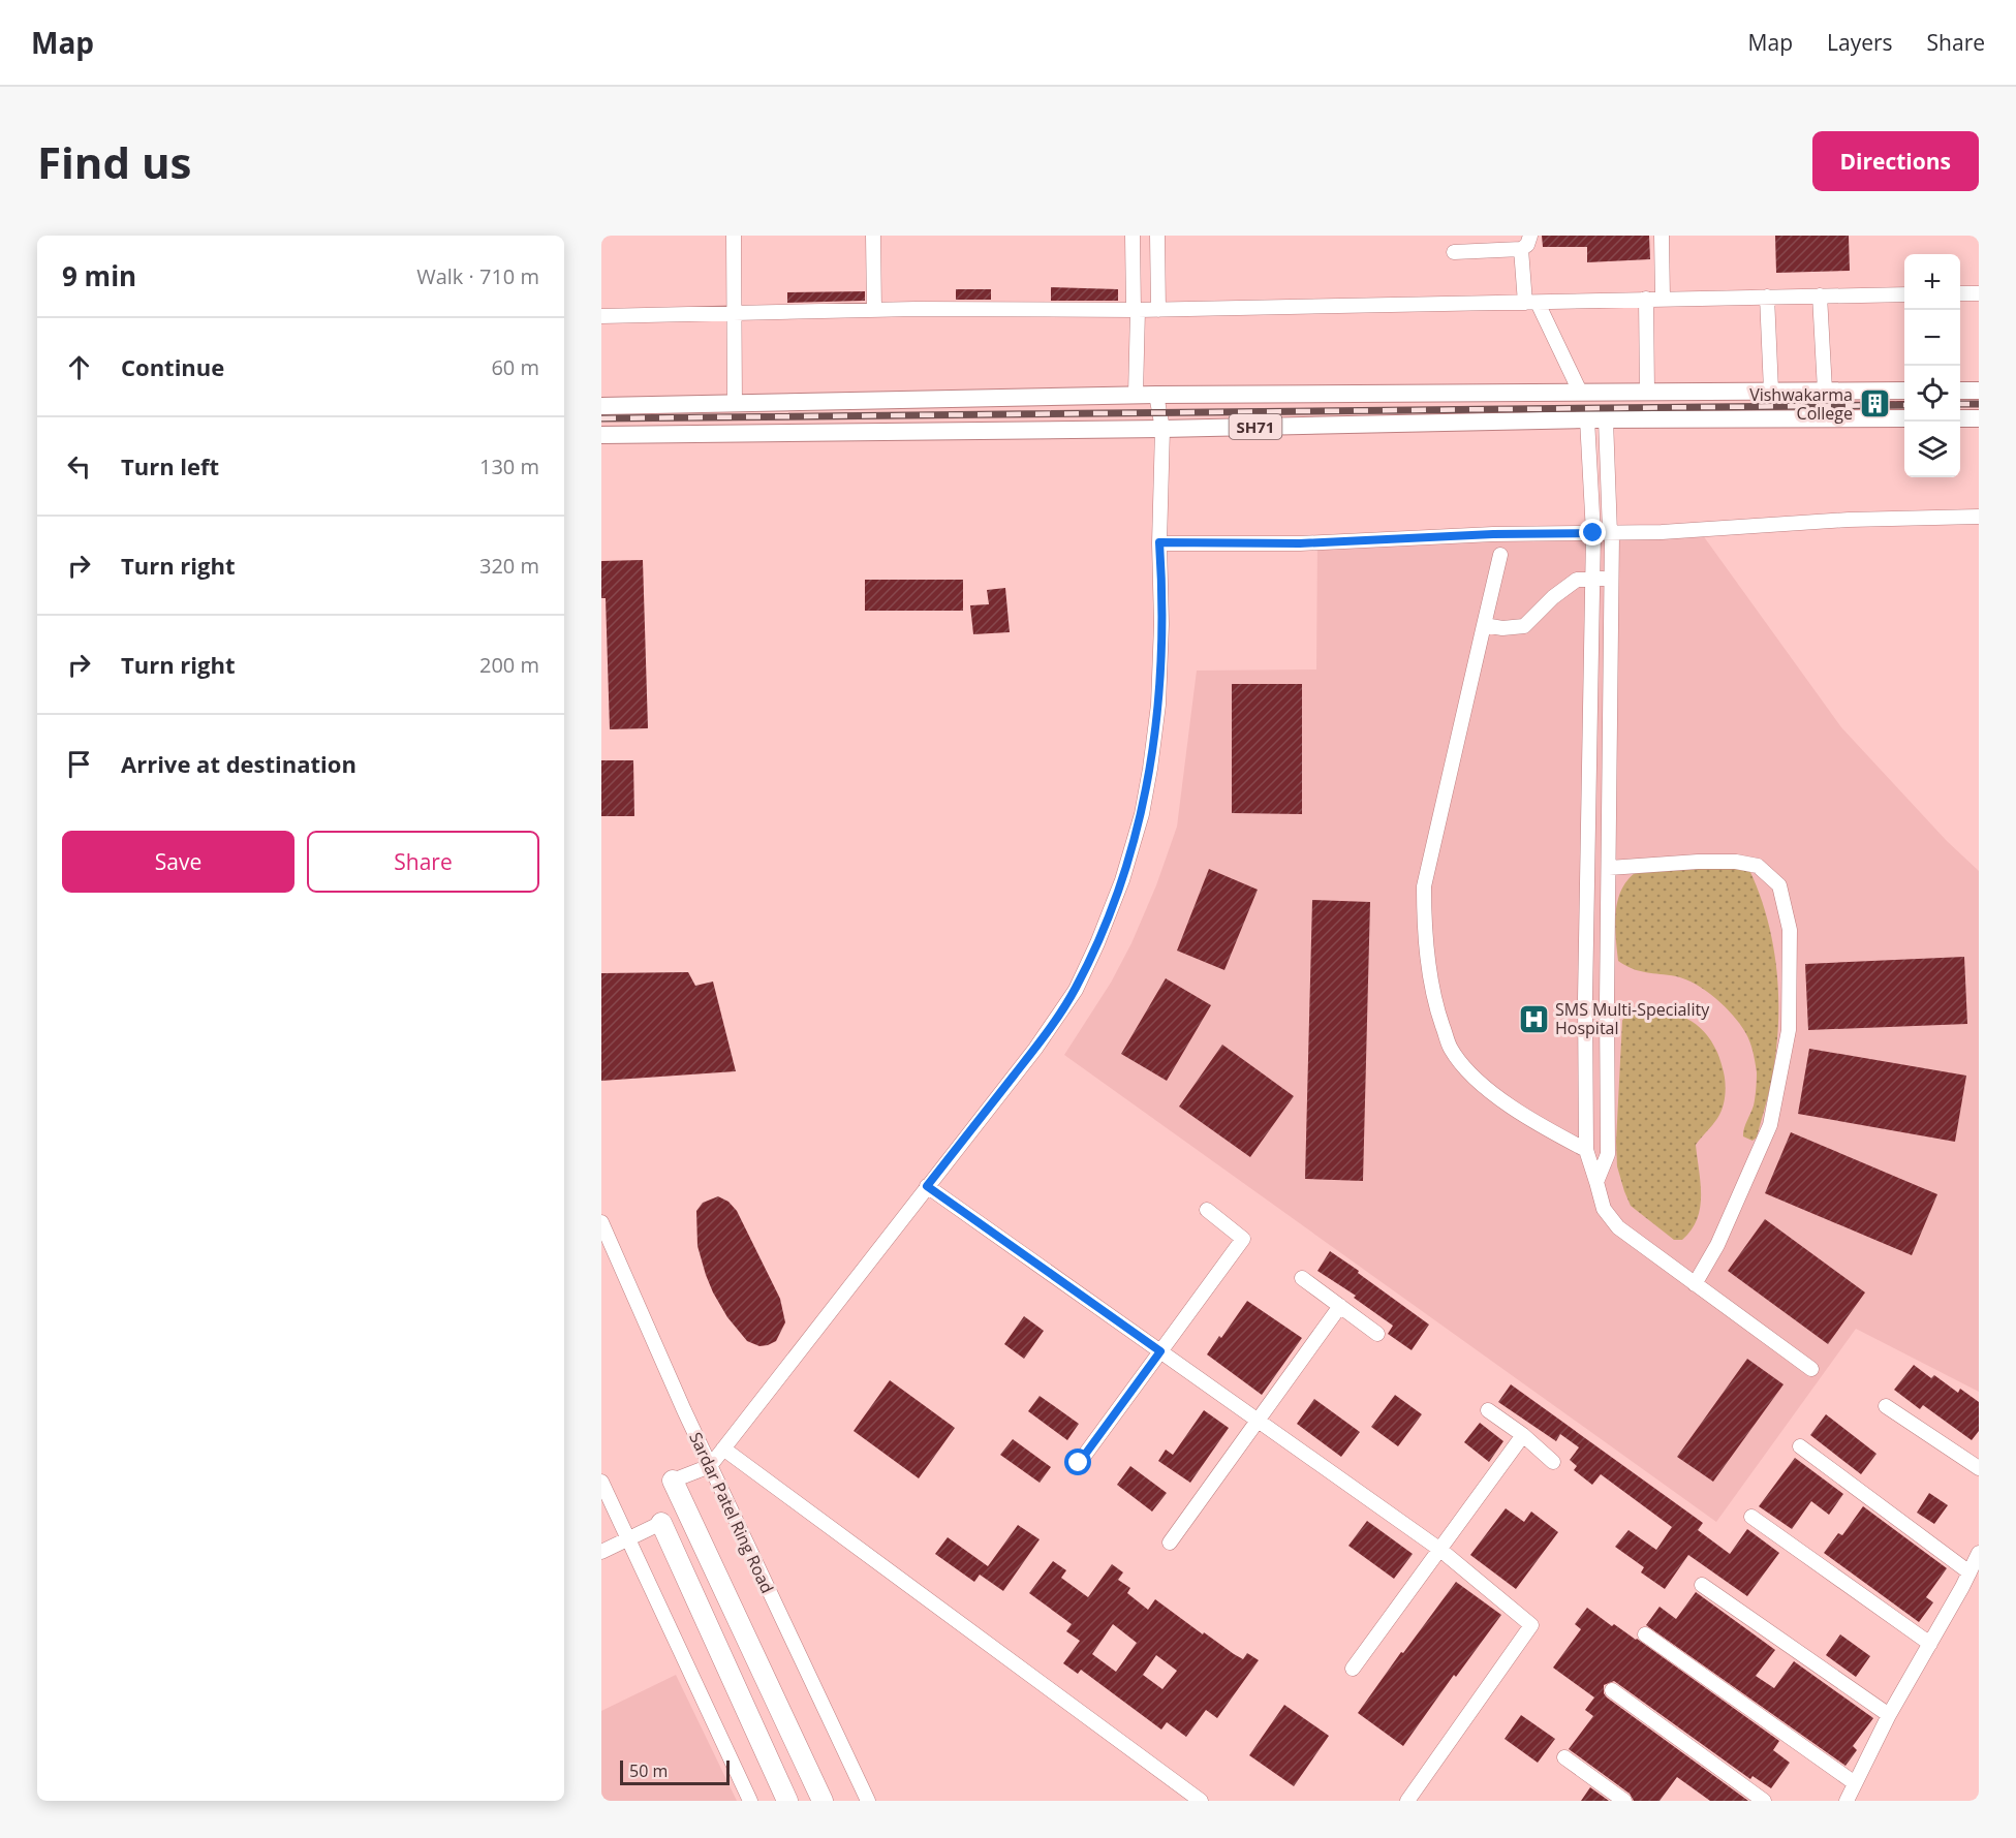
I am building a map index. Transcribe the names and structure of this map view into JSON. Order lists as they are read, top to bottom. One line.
{"streets":{"main road":["SH71"],"street":["Sardar Patel Ring Road"]},"places":{"building":["Vishwakarma College"],"hospital":["SMS Multi-Speciality Hospital"]},"scale_bar":"50 m","page":{"header":"Map","nav":["Map","Layers","Share"],"buttons":["Directions",["Save","Share"]],"title":"Find us","heading":["9 min","Walk · 710 m"],"map_buttons":["+","−"],"list":[["Continue","60 m"],["Turn left","130 m"],["Turn right","320 m"],["Turn right","200 m"],"Arrive at destination"],"scale":"50 m"}}
